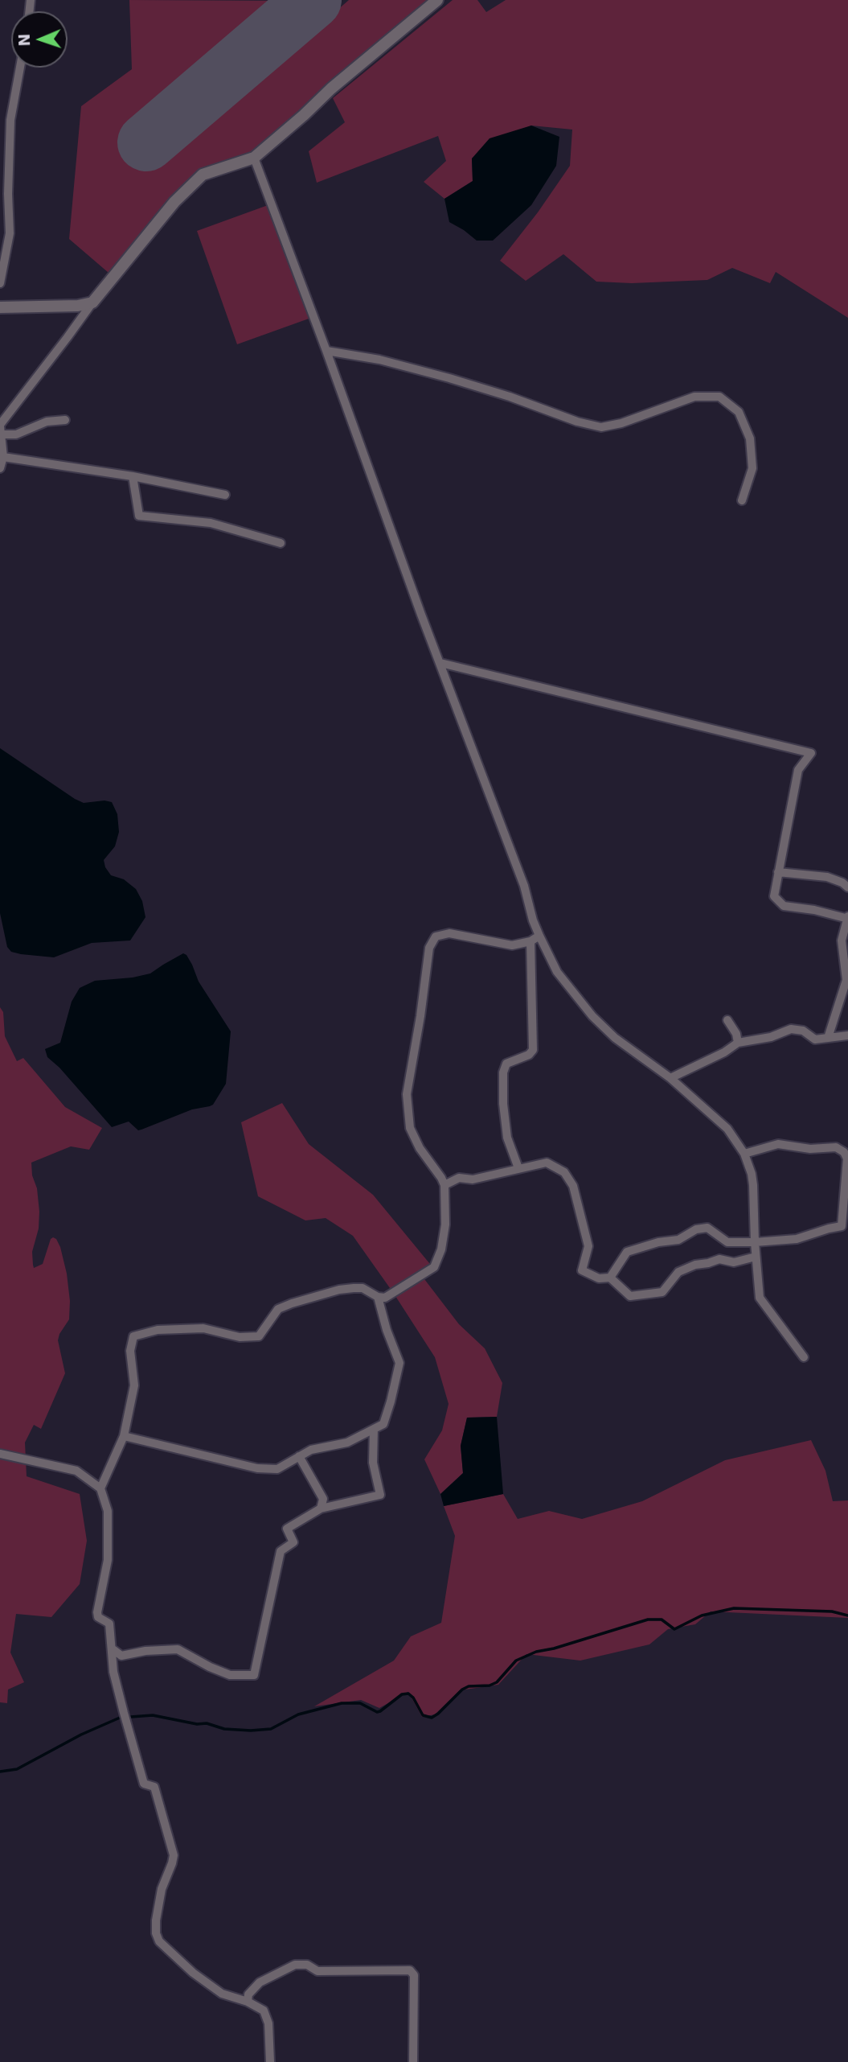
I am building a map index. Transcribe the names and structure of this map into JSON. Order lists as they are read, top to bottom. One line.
{"north":"left"}
